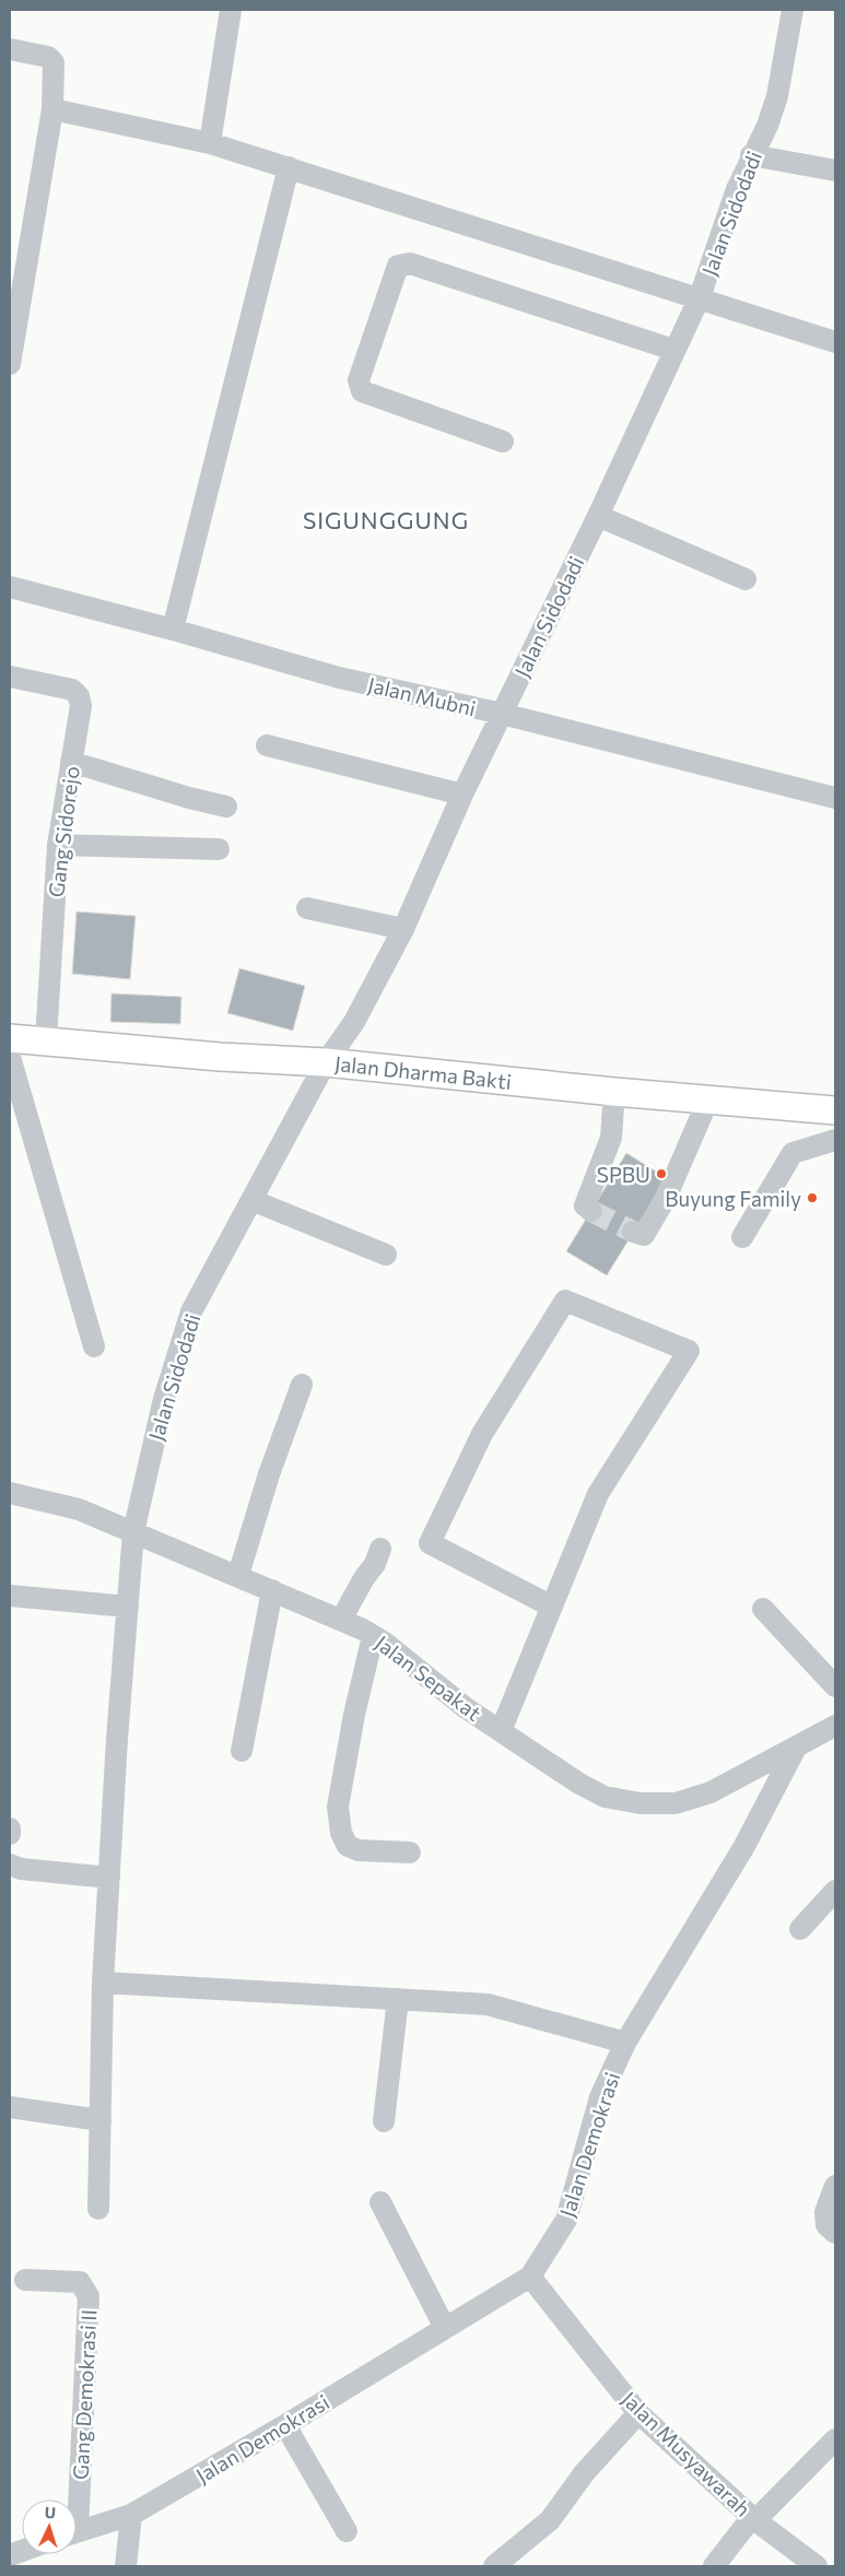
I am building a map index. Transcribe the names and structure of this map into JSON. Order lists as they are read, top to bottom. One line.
{"streets":{"main road":["Jalan Dharma Bakti"],"street":["Jalan Sidodadi","Jalan Mubni","Gang Sidorejo","Jalan Sepakat","Jalan Demokrasi","Gang Demokrasi II","Jalan Musyawarah"]},"crossings":[["Jalan Sidodadi","Jalan Mubni"],["Jalan Sidodadi","Jalan Dharma Bakti"],["Jalan Sidodadi","Jalan Sepakat"],["Gang Sidorejo","Jalan Dharma Bakti"],["Jalan Sepakat","Jalan Demokrasi"],["Jalan Demokrasi","Jalan Musyawarah"]],"districts":["SIGUNGGUNG"],"places":["SPBU","Buyung Family"],"north":"top"}
